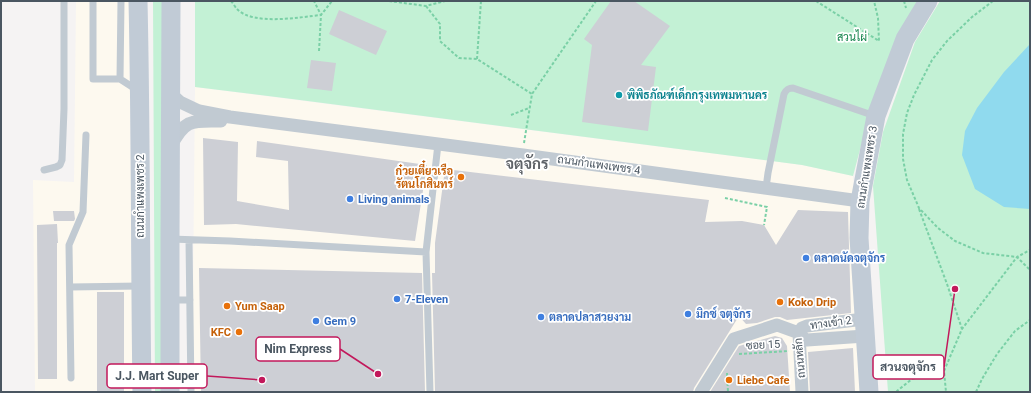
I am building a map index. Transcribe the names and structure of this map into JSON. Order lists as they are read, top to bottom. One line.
{"streets":{"main road":["ถนนกำแพงเพชร 3","ถนนกำแพงเพชร 2"],"street":["ถนนกำแพงเพชร 4","ทางเข้า 2","ถนนหลัก"],"path":["ซอย 15"]},"crossings":[["ถนนกำแพงเพชร 4","ถนนกำแพงเพชร 3"],["ถนนกำแพงเพชร 3","ทางเข้า 2"],["ทางเข้า 2","ถนนหลัก"],["ซอย 15","ถนนหลัก"]],"districts":["จตุจักร"],"parks":["สวนไผ่"],"places":["พิพิธภัณฑ์เด็กกรุงเทพมหานคร","ก๋วยเตี๋ยวเรือ รัตนโกสินทร์","Living animals","ตลาดนัดจตุจักร","สวนจตุจักร","7-Eleven","Koko Drip","Yum Saap","มิกซ์ จตุจักร","ตลาดปลาสวยงาม","Gem 9","KFC","Nim Express","J.J. Mart Super","Liebe Cafe"]}
